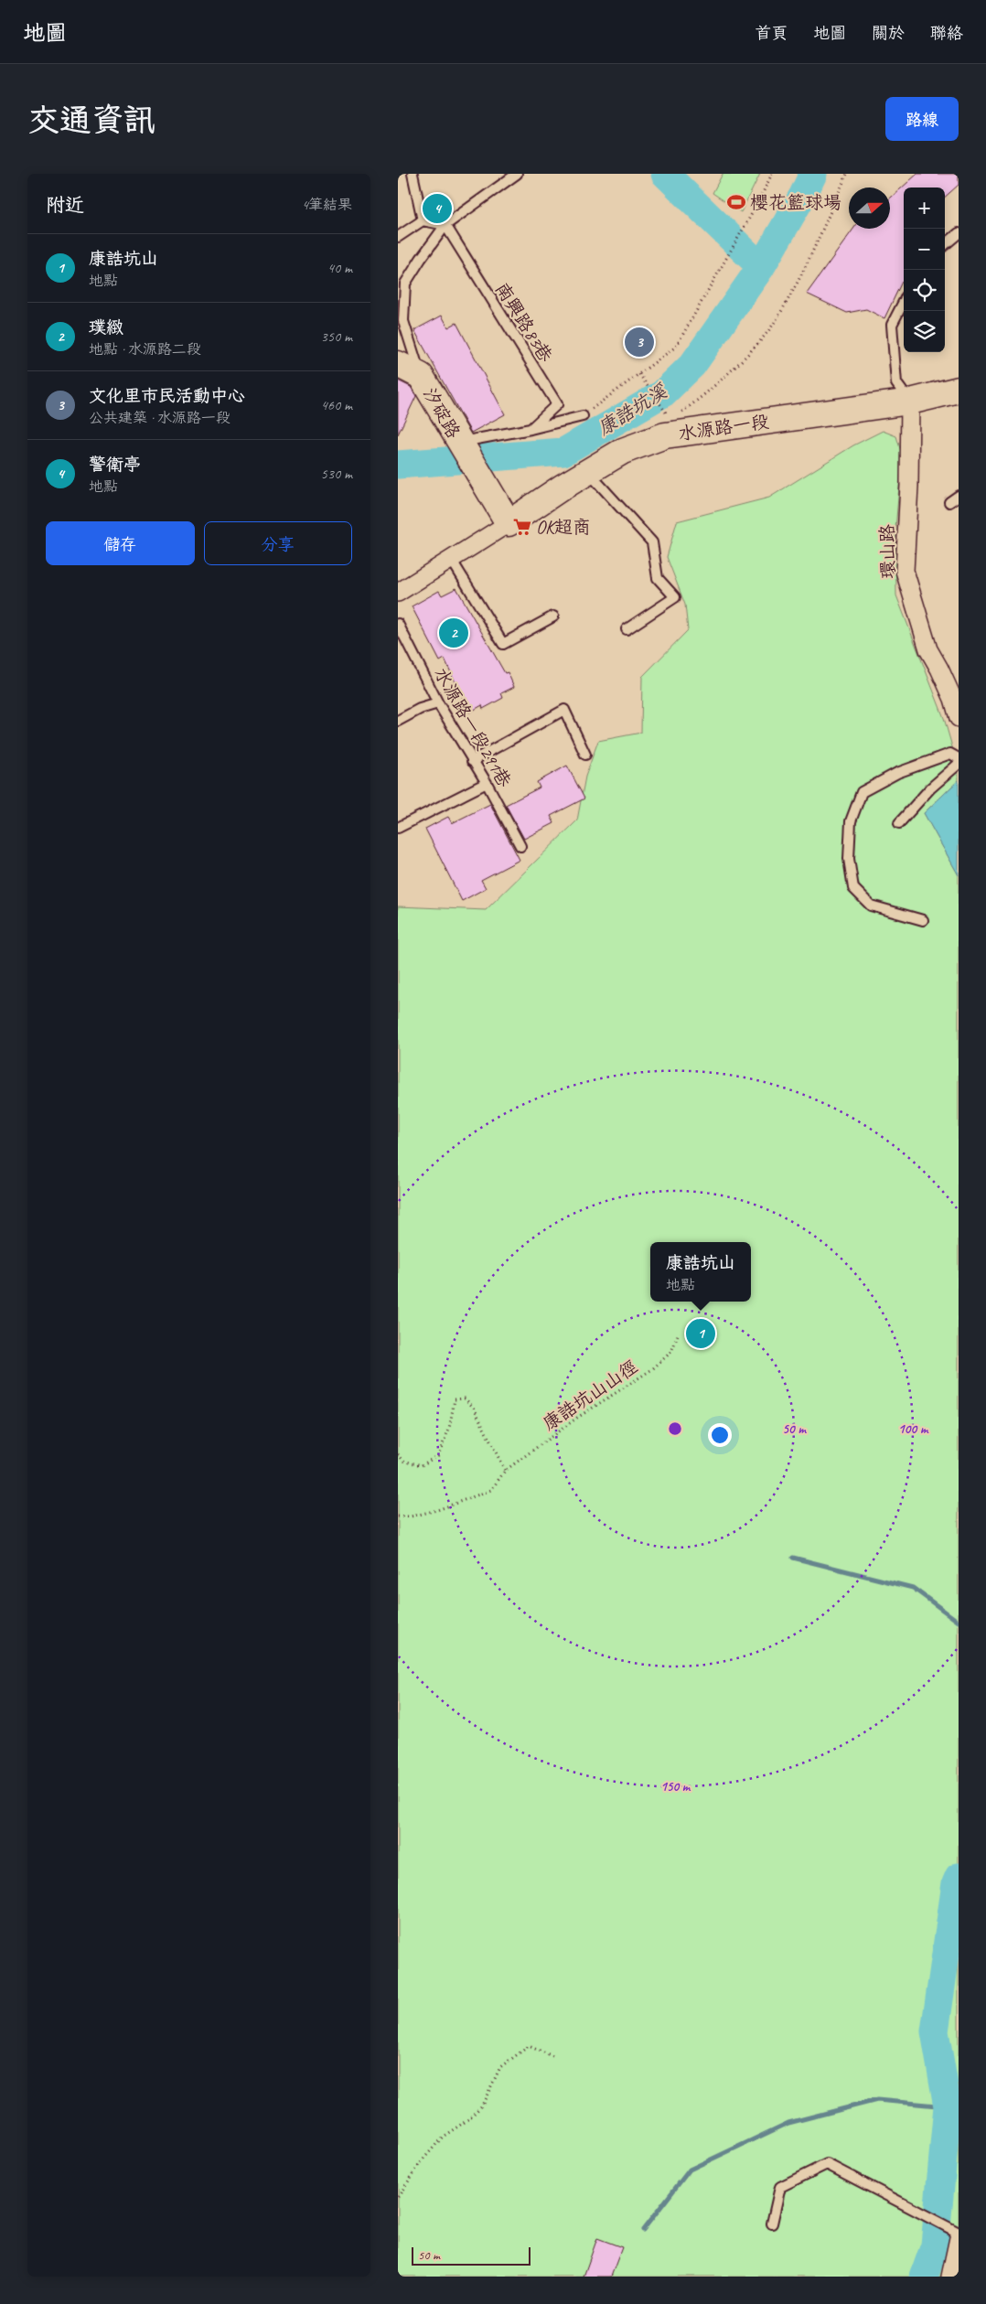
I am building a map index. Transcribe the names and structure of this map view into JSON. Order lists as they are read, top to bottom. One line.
{"streets":{"street":["汐碇路","水源路一段","環山路"],"lane":["南興路83巷","水源路一段291巷"],"path":["康誥坑山山徑"]},"crossings":[["汐碇路","水源路一段"],["水源路一段","環山路"]],"water":["康誥坑溪"],"places":{"sports":["櫻花籃球場"],"supermarket":["OK超商"]},"scale_bar":"50 m","north":"right","page":{"header":"地圖","nav":["首頁","地圖","關於","聯絡"],"buttons":["路線",["儲存","分享"]],"title":"交通資訊","heading":["附近","4筆結果"],"map_buttons":["+","−"],"pins":["4","3","2","1"],"list":[{"mark":"1","name":"康誥坑山","note":"地點","value":"40 m"},{"mark":"2","name":"璞緻","note":"地點 · 水源路二段","value":"350 m"},{"mark":"3","name":"文化里市民活動中心","note":"公共建築 · 水源路一段","value":"460 m"},{"mark":"4","name":"警衛亭","note":"地點","value":"530 m"}],"popup":["康誥坑山","地點"],"scale":"50 m"},"rings":["50 m","100 m","150 m"]}
